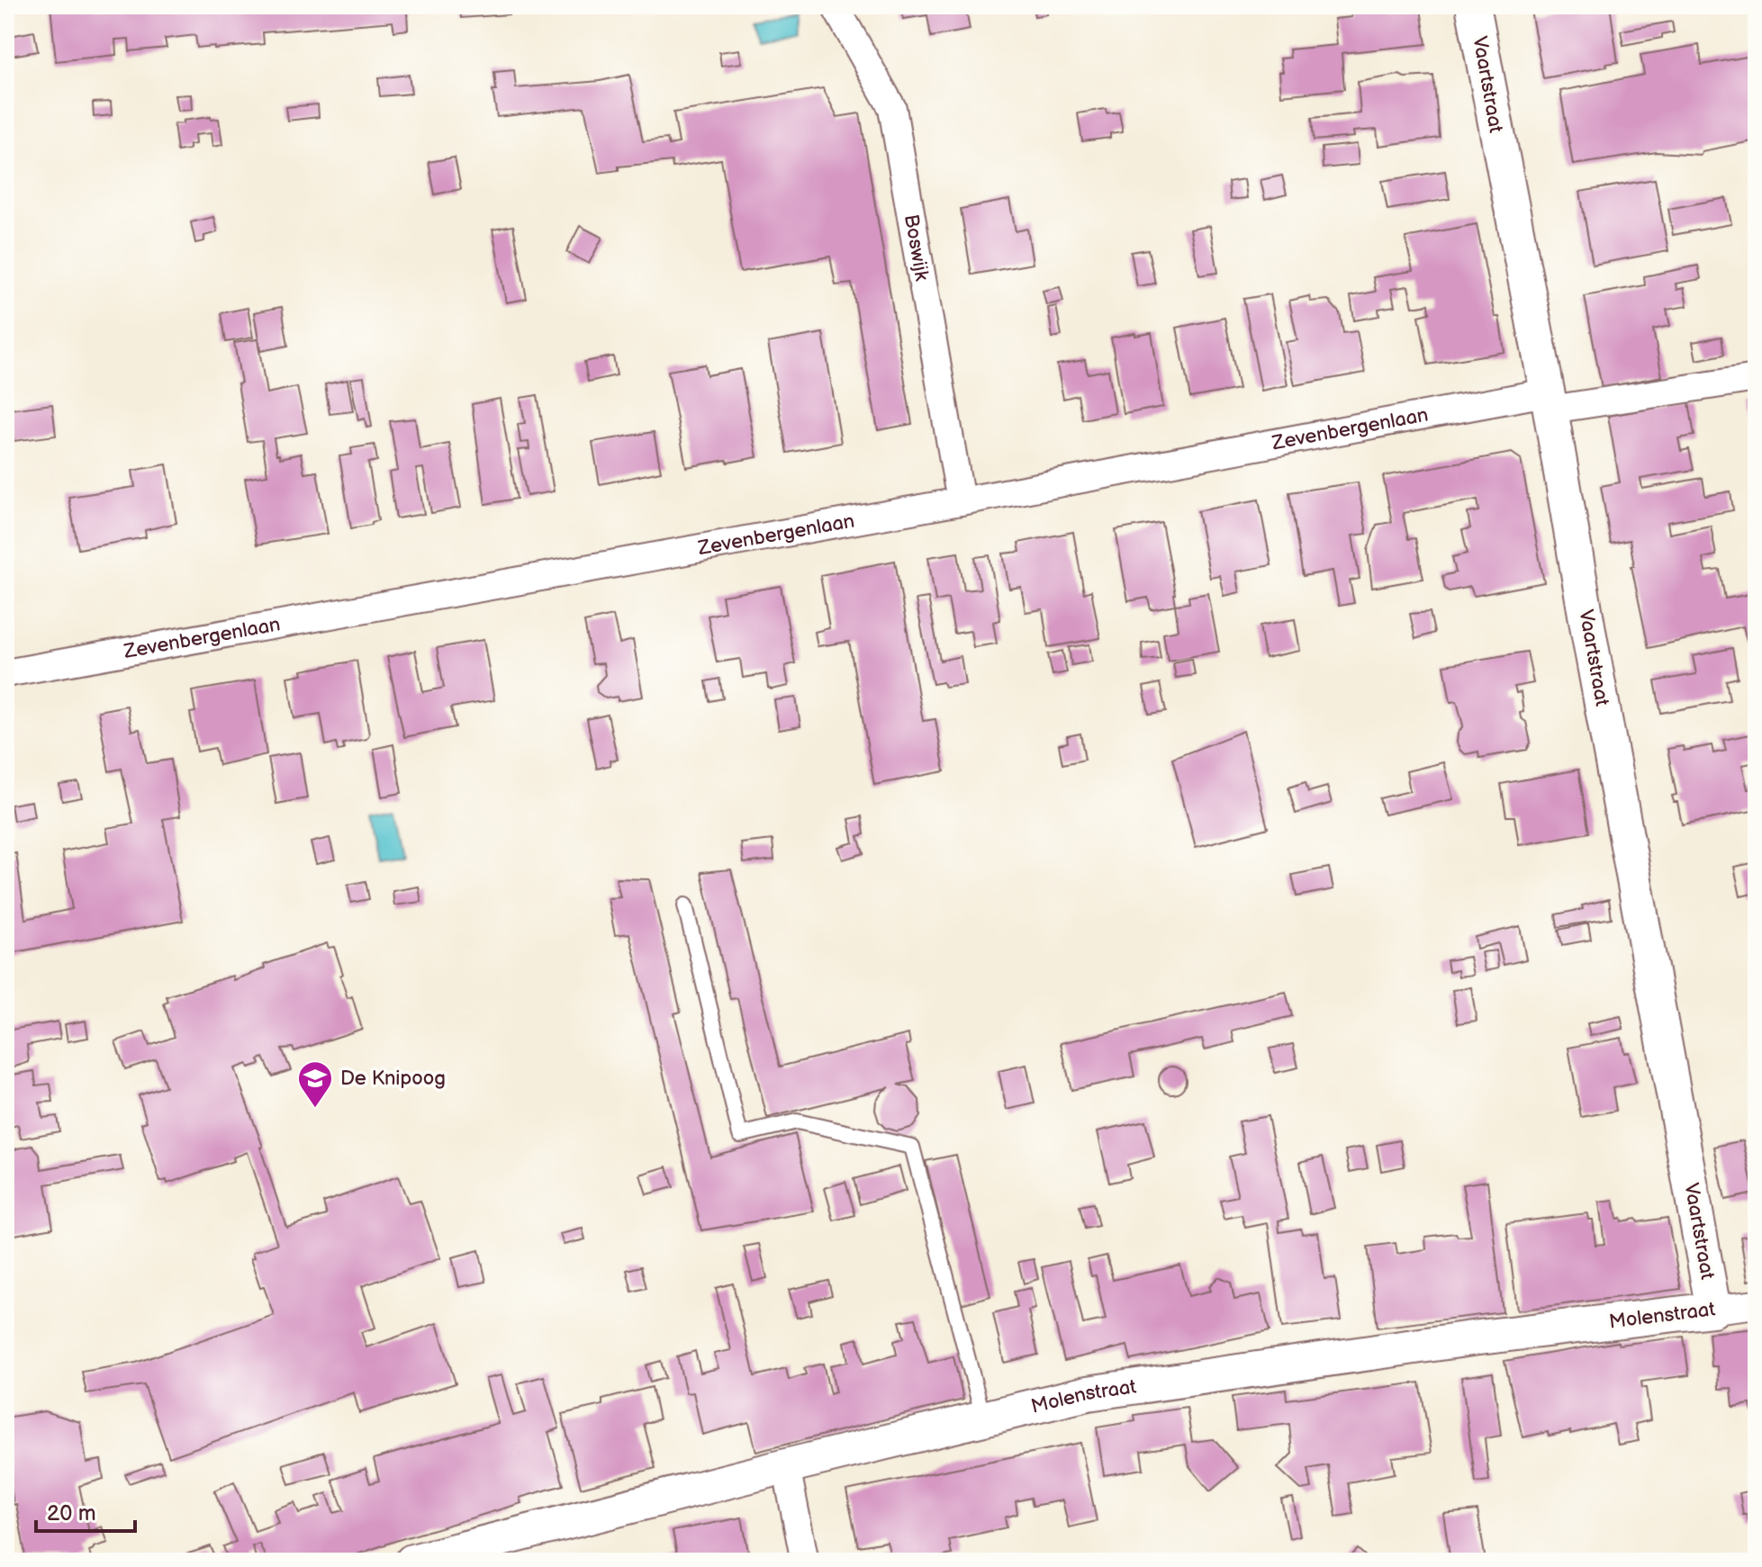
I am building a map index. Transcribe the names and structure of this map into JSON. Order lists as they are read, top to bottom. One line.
{"streets":{"street":["Vaartstraat","Boswijk","Zevenbergenlaan","Molenstraat"]},"crossings":[["Vaartstraat","Zevenbergenlaan"],["Vaartstraat","Molenstraat"],["Boswijk","Zevenbergenlaan"]],"places":{"school or university":["De Knipoog"]},"scale_bar":"20 m"}
